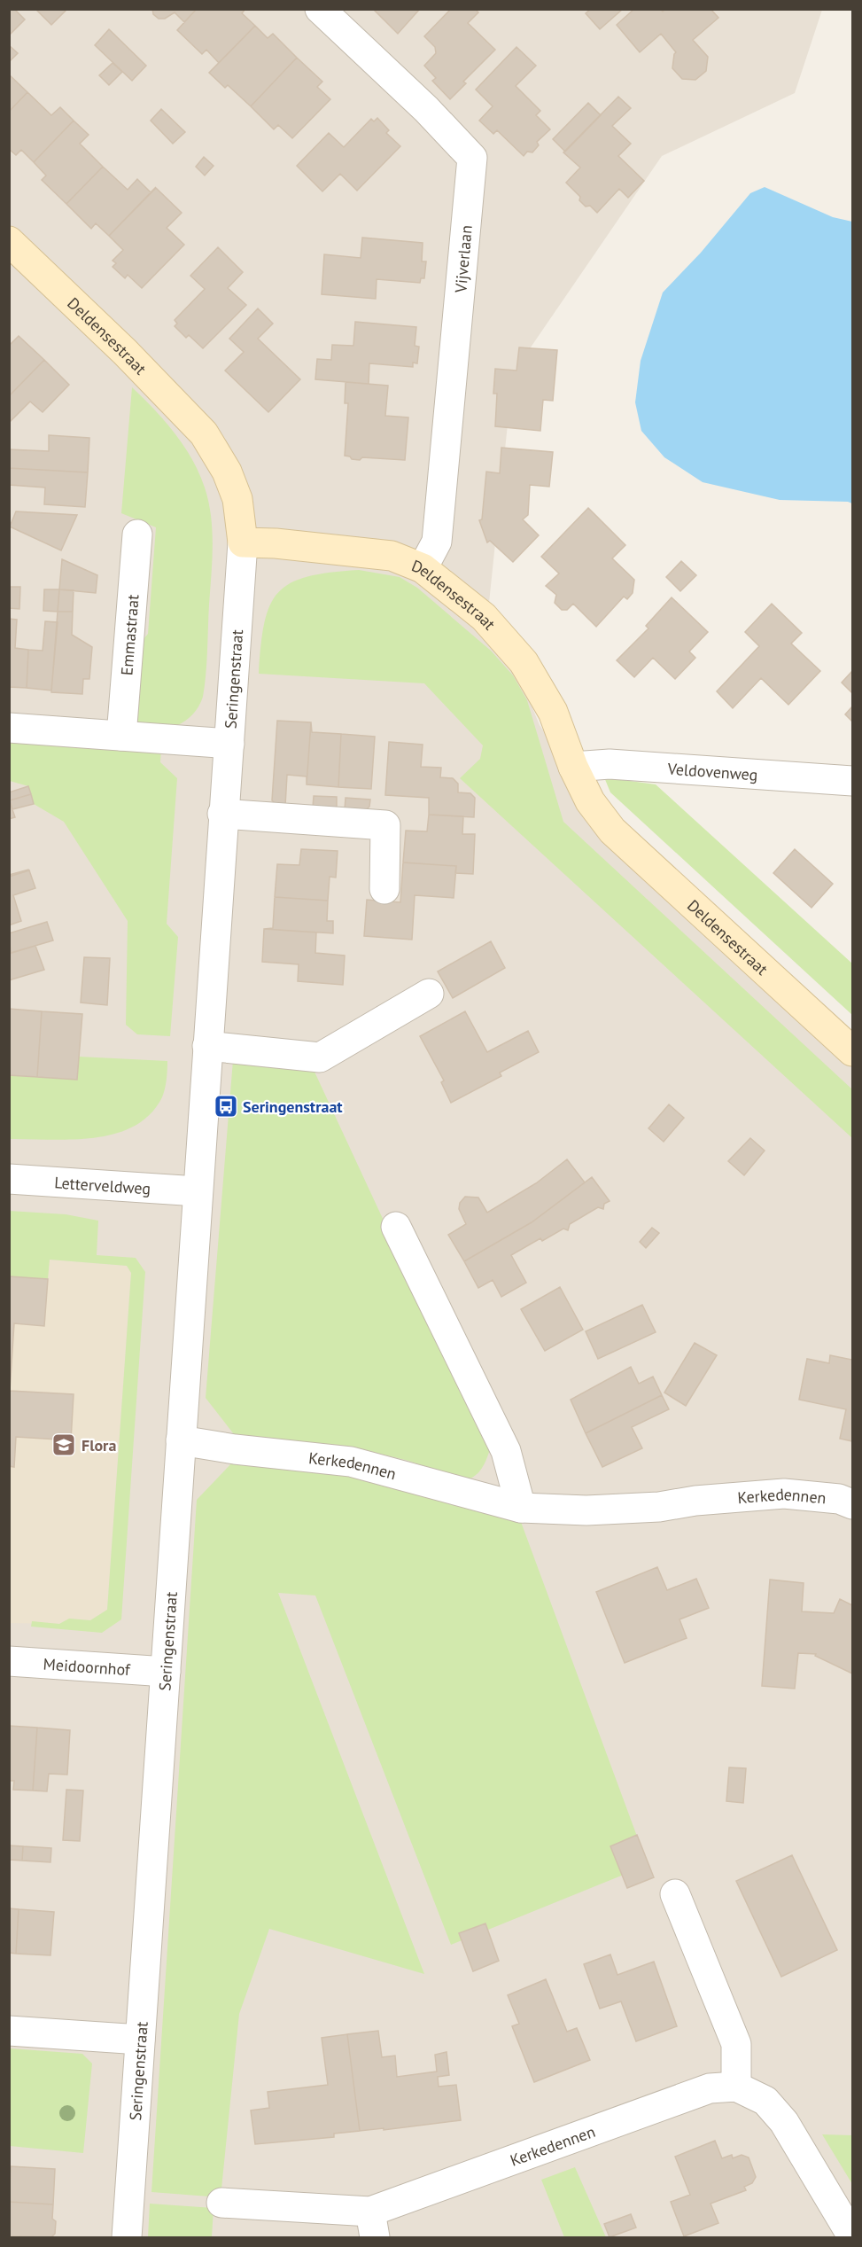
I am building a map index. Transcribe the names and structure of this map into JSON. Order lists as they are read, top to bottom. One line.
{"streets":{"street":["Vijverlaan","Deldensestraat","Emmastraat","Seringenstraat","Veldovenweg","Letterveldweg","Kerkedennen","Meidoornhof"]},"crossings":[["Vijverlaan","Deldensestraat"],["Deldensestraat","Seringenstraat"],["Deldensestraat","Veldovenweg"],["Seringenstraat","Letterveldweg"],["Seringenstraat","Kerkedennen"],["Seringenstraat","Meidoornhof"]],"places":{"bus stop":["Seringenstraat"],"school or university":["Flora"]}}
